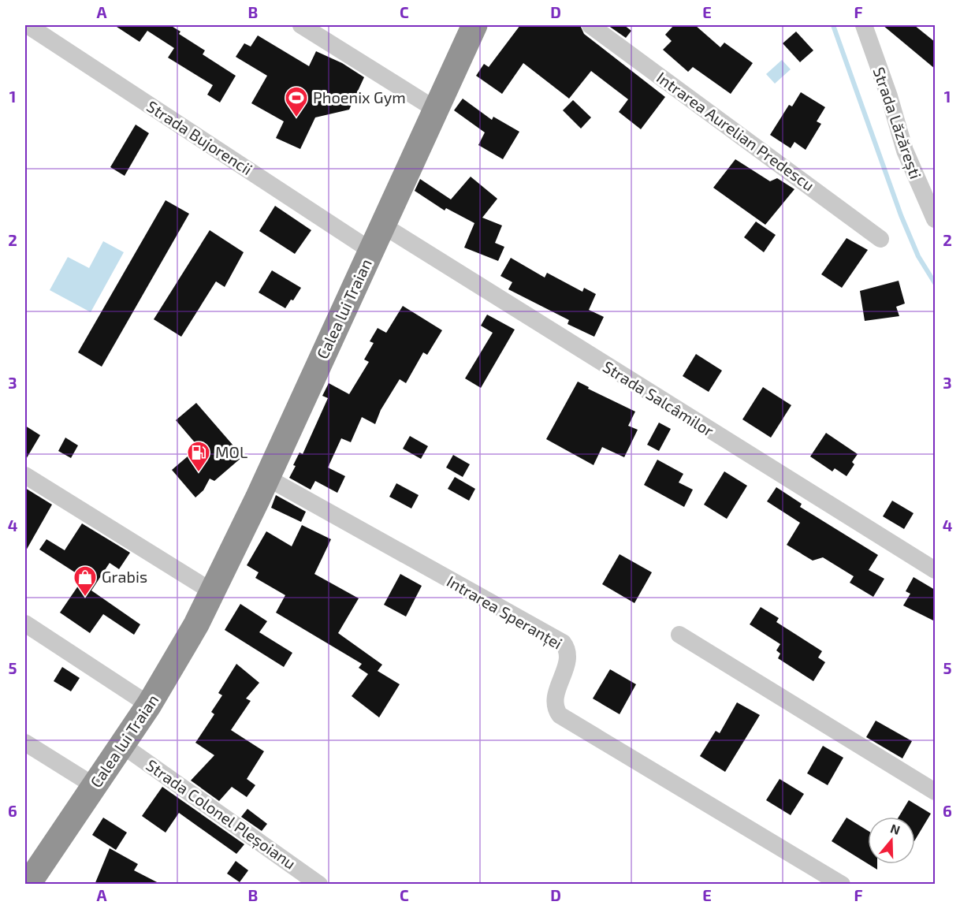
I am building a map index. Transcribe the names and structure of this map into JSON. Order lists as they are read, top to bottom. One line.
{"streets":{"highway":["Calea lui Traian"],"street":["Strada Lăzărești","Intrarea Aurelian Predescu","Strada Bujorencii","Strada Salcâmilor","Intrarea Speranței","Strada Colonel Pleșoianu"]},"crossings":[["Strada Bujorencii","Calea lui Traian"],["Calea lui Traian","Strada Salcâmilor"],["Calea lui Traian","Intrarea Speranței"],["Calea lui Traian","Strada Colonel Pleșoianu"]],"places":{"sports":["Phoenix Gym"],"fuel station":["MOL"],"shop":["Grabis"]},"north":"top","grid":{"columns":["A","B","C","D","E","F"],"rows":["1","2","3","4","5","6"]}}
